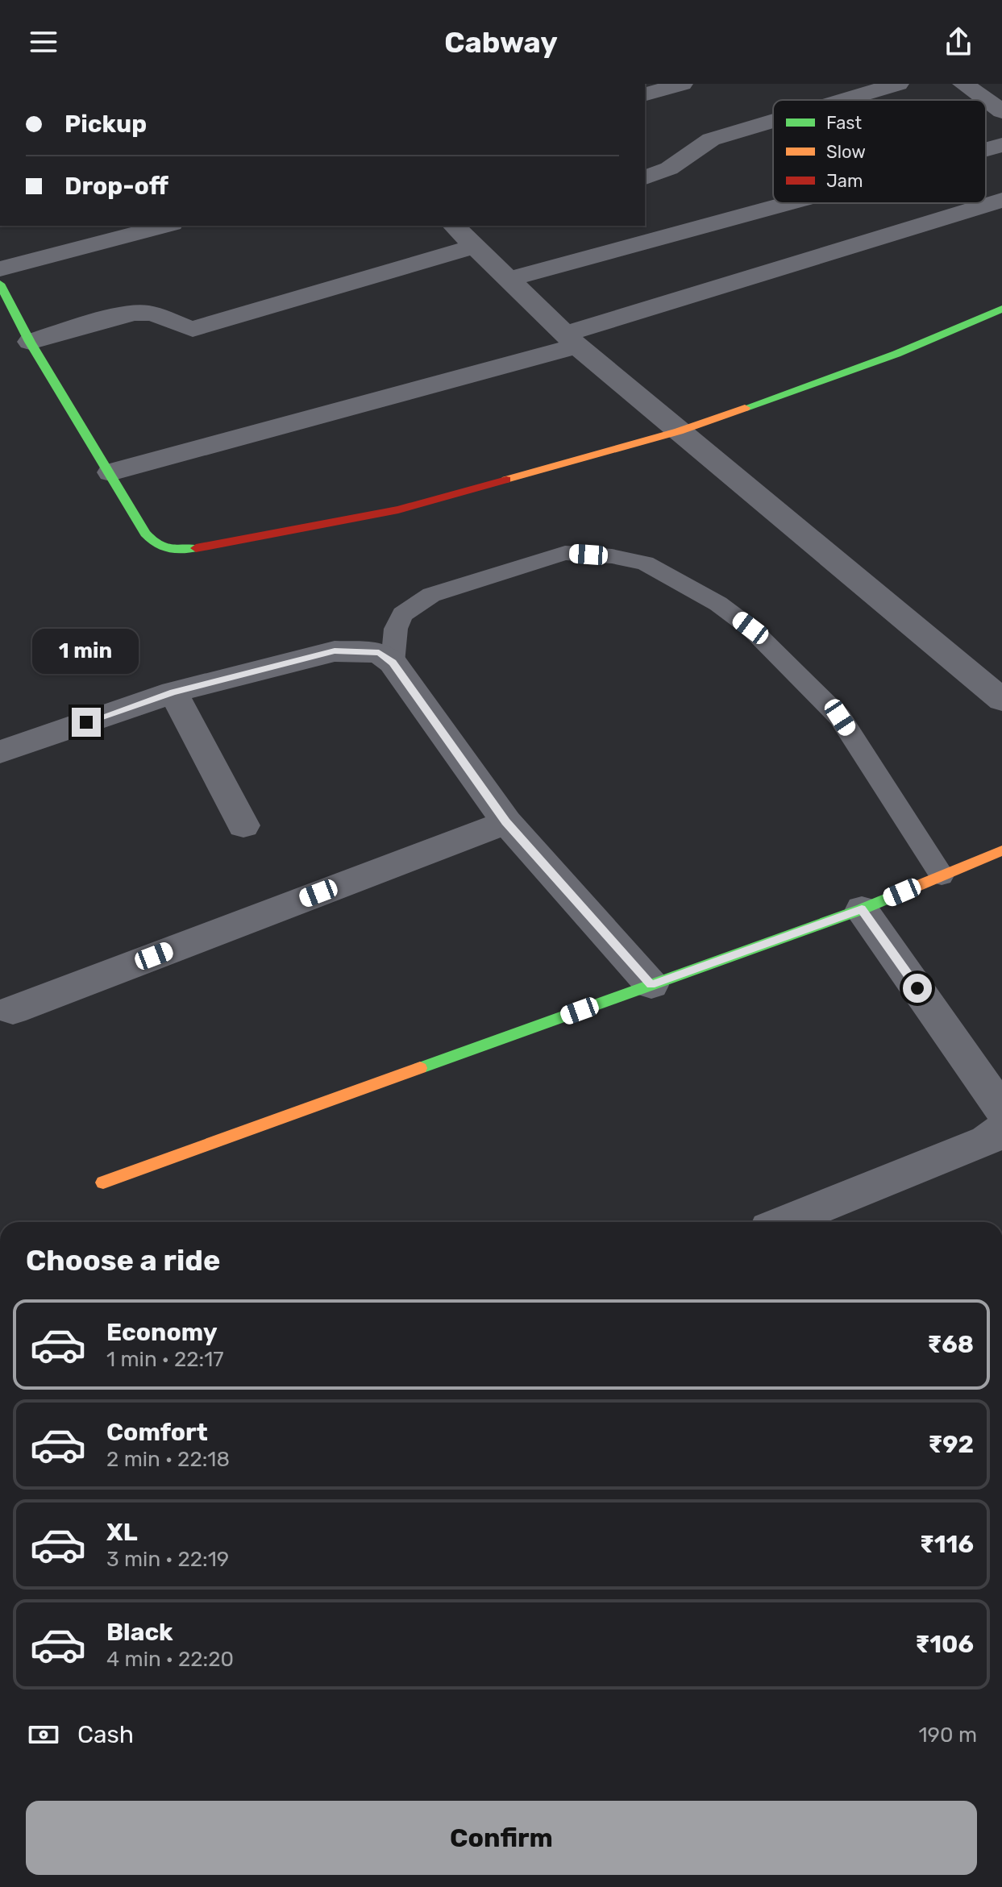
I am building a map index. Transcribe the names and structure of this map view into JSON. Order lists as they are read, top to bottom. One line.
{"legend":["Fast","Slow","Jam"],"page":{"header":"Cabway","banner":["Pickup","Drop-off"],"bubble":"1 min","heading":"Choose a ride","list":[{"name":"Economy","note":"1 min · 22:17","value":"₹68"},{"name":"Comfort","note":"2 min · 22:18","value":"₹92"},{"name":"XL","note":"3 min · 22:19","value":"₹116"},{"name":"Black","note":"4 min · 22:20","value":"₹106"}],"pay":["Cash","190 m"],"buttons":"Confirm"}}
